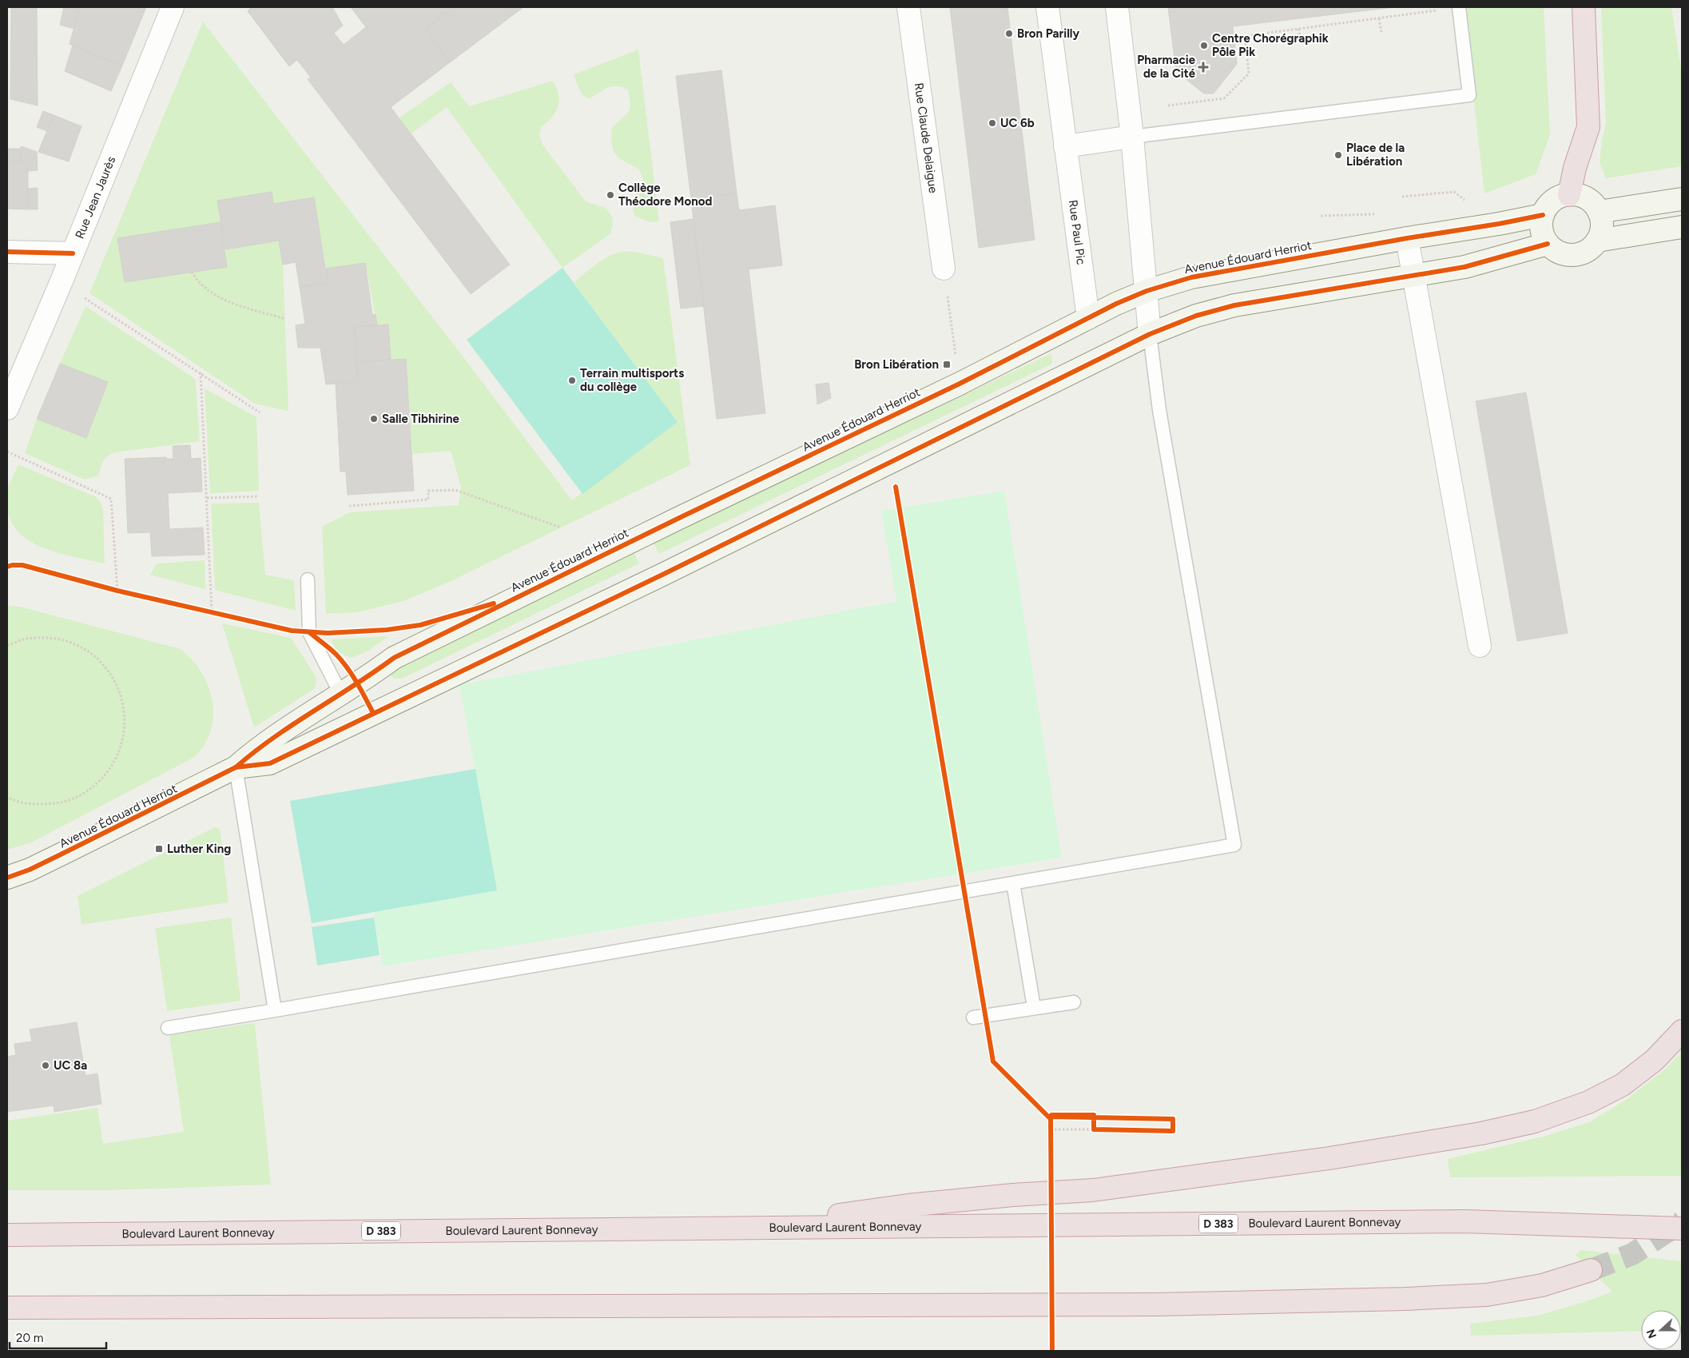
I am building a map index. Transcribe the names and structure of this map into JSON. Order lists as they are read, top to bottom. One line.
{"streets":{"highway":["Boulevard Laurent Bonnevay","D 383"],"street":["Rue Claude Delaigue","Rue Jean Jaurès","Rue Paul Pic","Avenue Édouard Herriot"]},"crossings":[["Rue Paul Pic","Avenue Édouard Herriot"]],"places":{"other":["Bron Parilly","Centre Chorégraphik Pôle Pik","UC 6b","Place de la Libération","Collège Théodore Monod","Terrain multisports du collège","Salle Tibhirine","UC 8a"],"health":["Pharmacie de la Cité"],"transit":["Bron Libération","Luther King"]},"scale_bar":"20 m","north":"left"}
